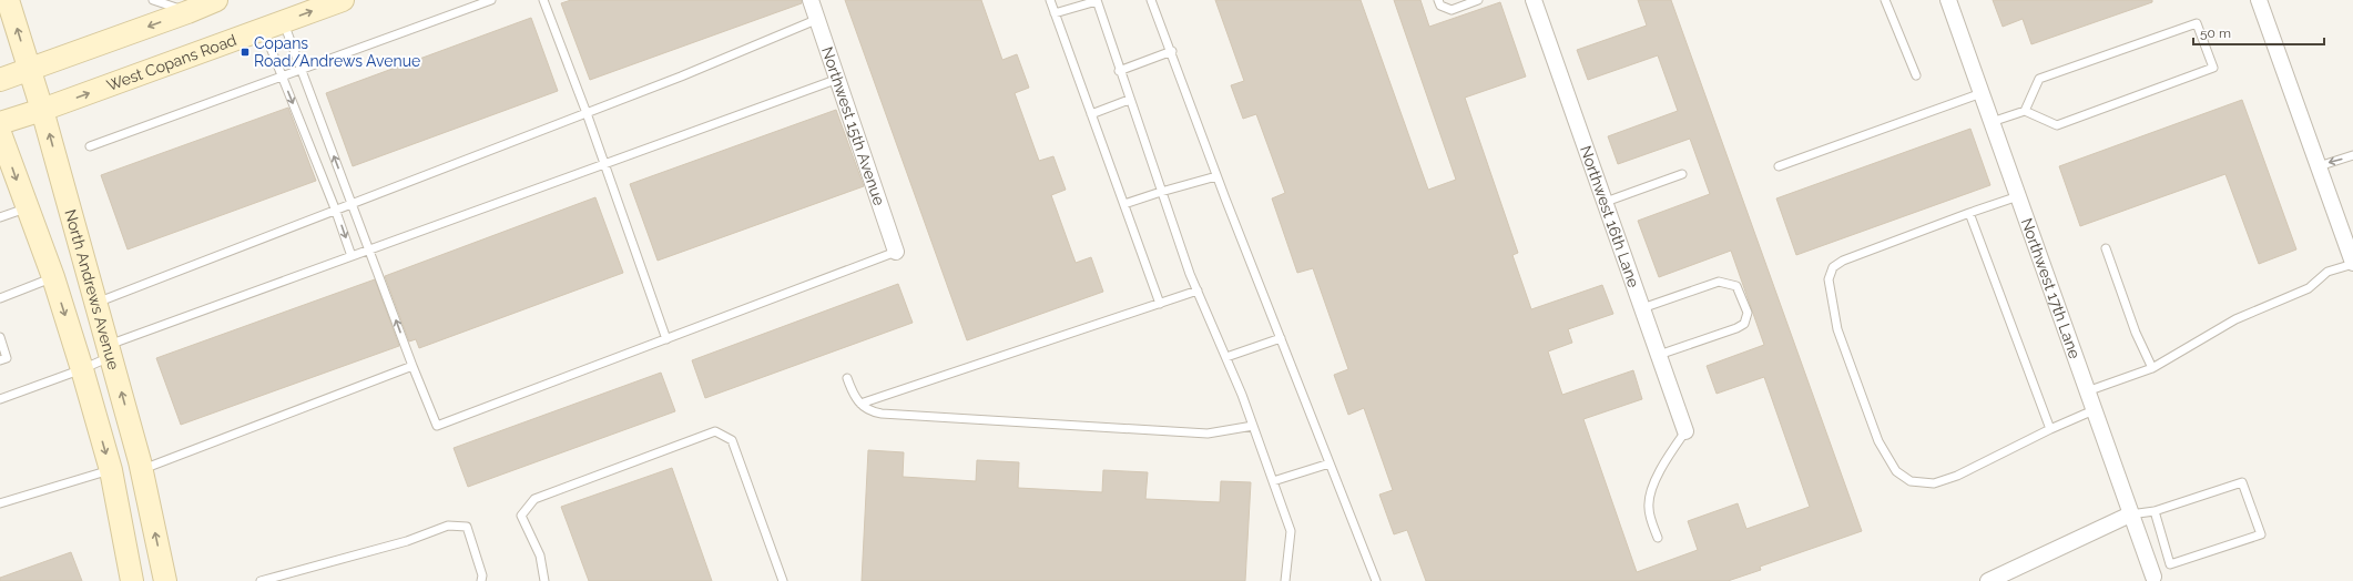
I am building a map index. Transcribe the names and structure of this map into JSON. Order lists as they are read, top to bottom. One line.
{"streets":{"street":["West Copans Road","Northwest 15th Avenue","Northwest 16th Lane","Northwest 17th Lane","North Andrews Avenue"]},"crossings":[["West Copans Road","North Andrews Avenue"]],"places":{"transit":["Copans Road/Andrews Avenue"]},"scale_bar":"50 m"}
